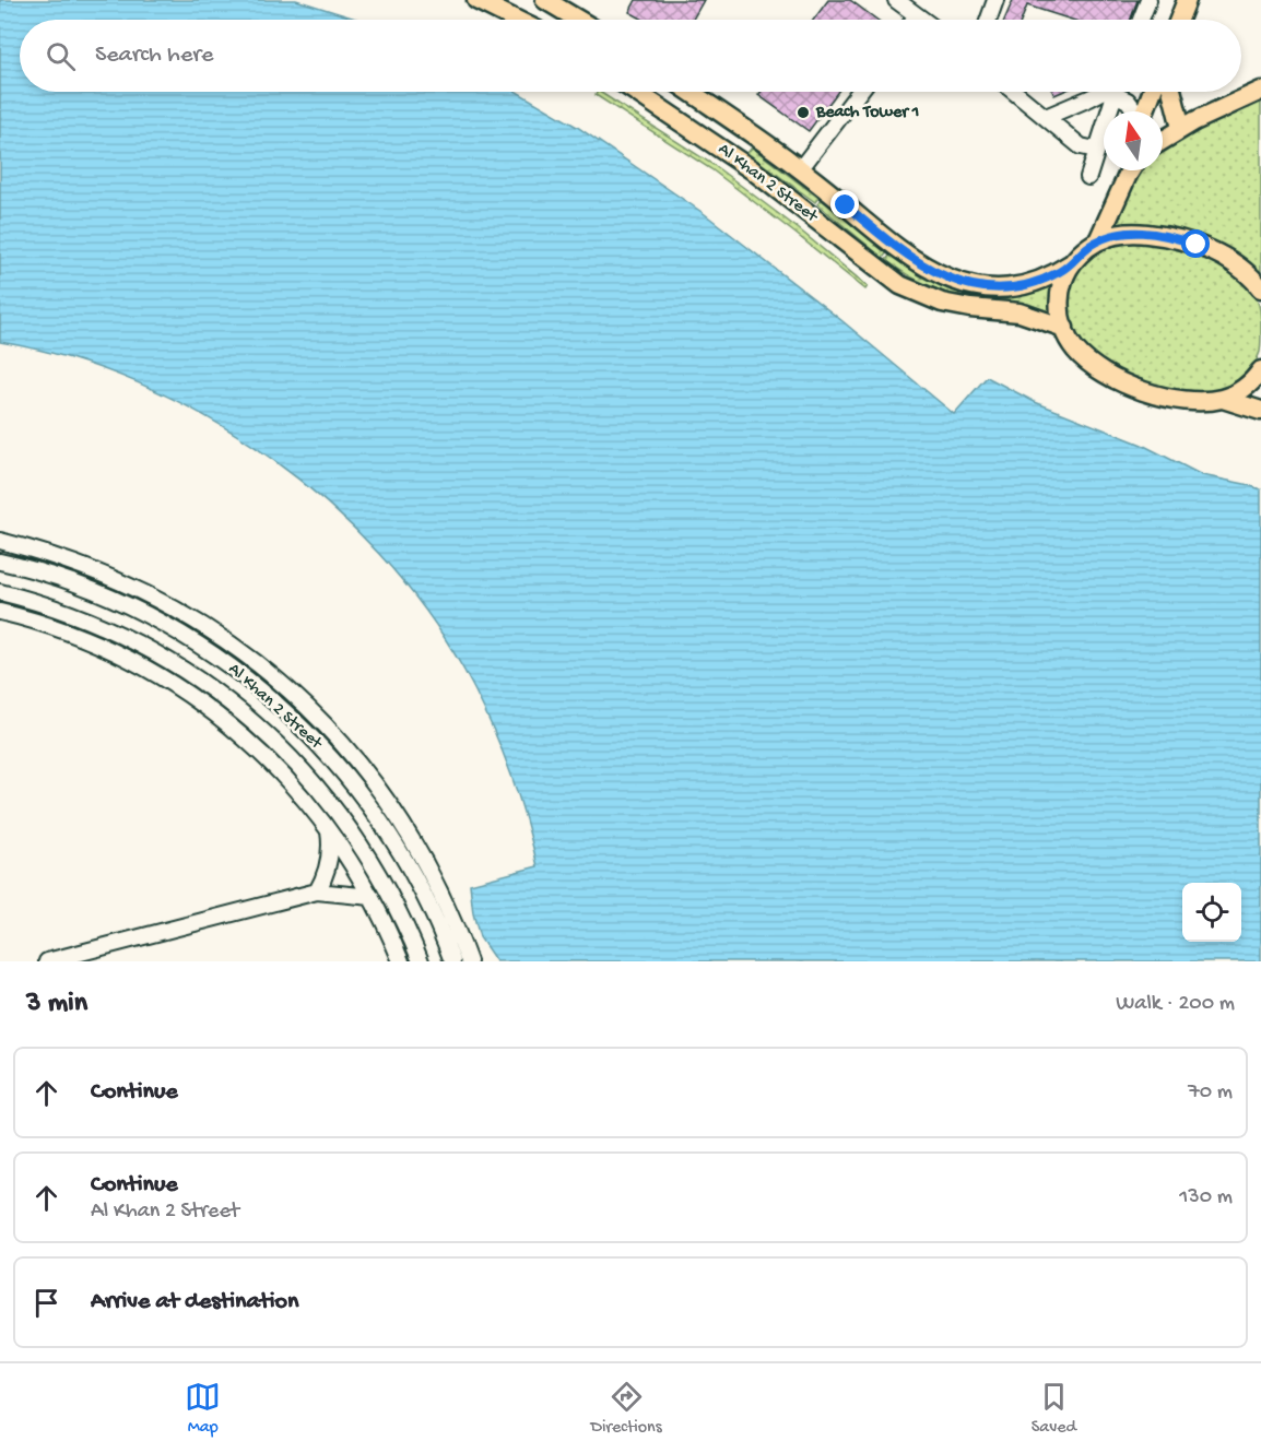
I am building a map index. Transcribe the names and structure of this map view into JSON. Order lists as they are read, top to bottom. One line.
{"streets":{"main road":["Al Khan 2 Street"]},"places":["Beach Tower 1"],"north":"top","page":{"search":"Search here","heading":["3 min","Walk · 200 m"],"list":[["Continue","70 m"],["Continue","Al Khan 2 Street","130 m"],"Arrive at destination"],"nav":["Map","Directions","Saved"]}}
